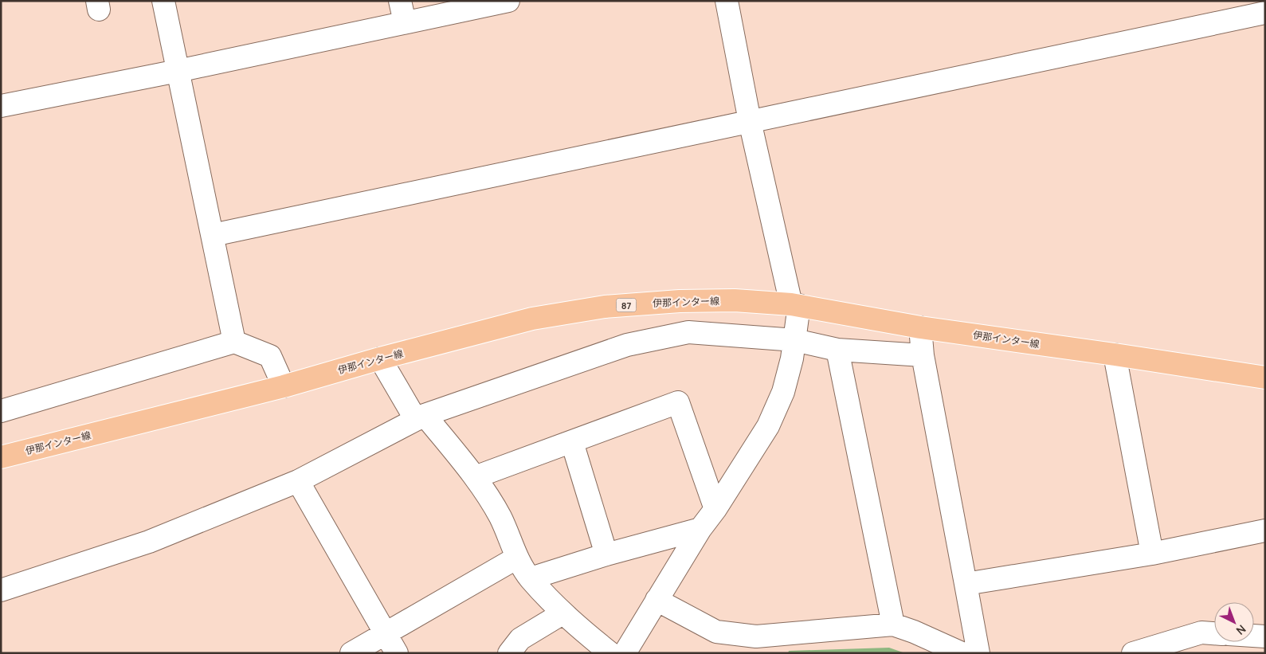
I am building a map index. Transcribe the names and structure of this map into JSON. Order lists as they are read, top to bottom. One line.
{"streets":{"main road":["伊那インター線","87"]},"north":"bottom right"}
